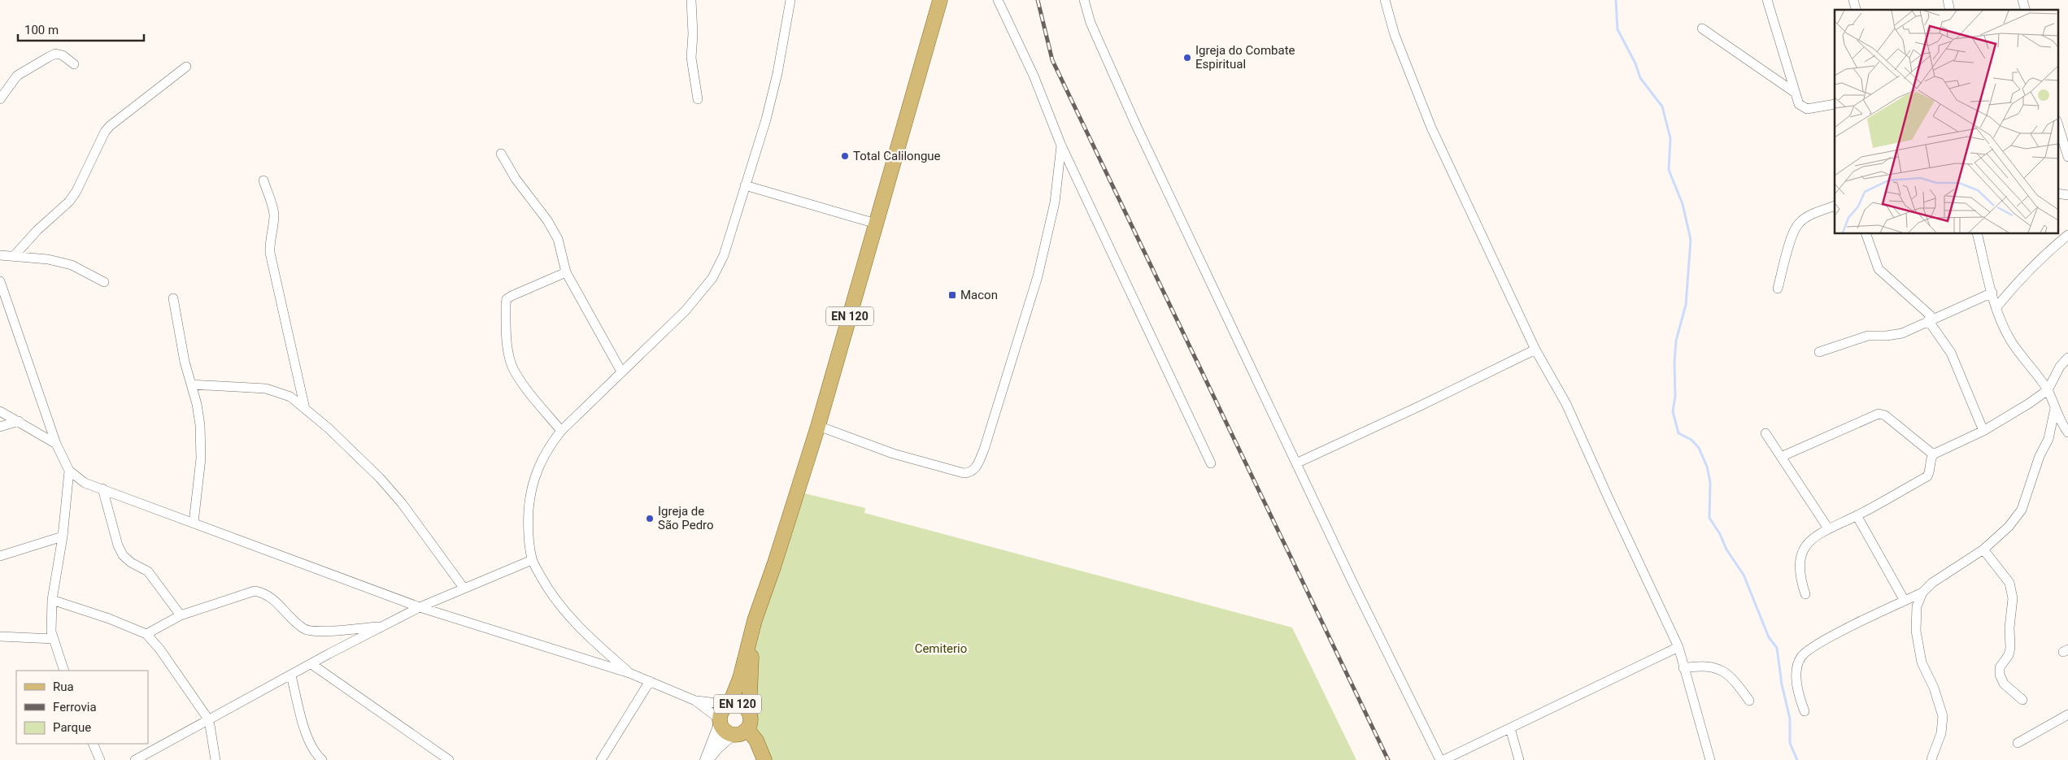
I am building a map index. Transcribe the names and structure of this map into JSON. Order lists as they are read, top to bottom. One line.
{"streets":{"main road":["EN 120"]},"parks":["Cemiterio"],"places":{"other":["Igreja do Combate Espiritual","Total Calilongue","Igreja de São Pedro"],"transit":["Macon"]},"legend":["Rua","Ferrovia","Parque"],"scale_bar":"100 m"}
